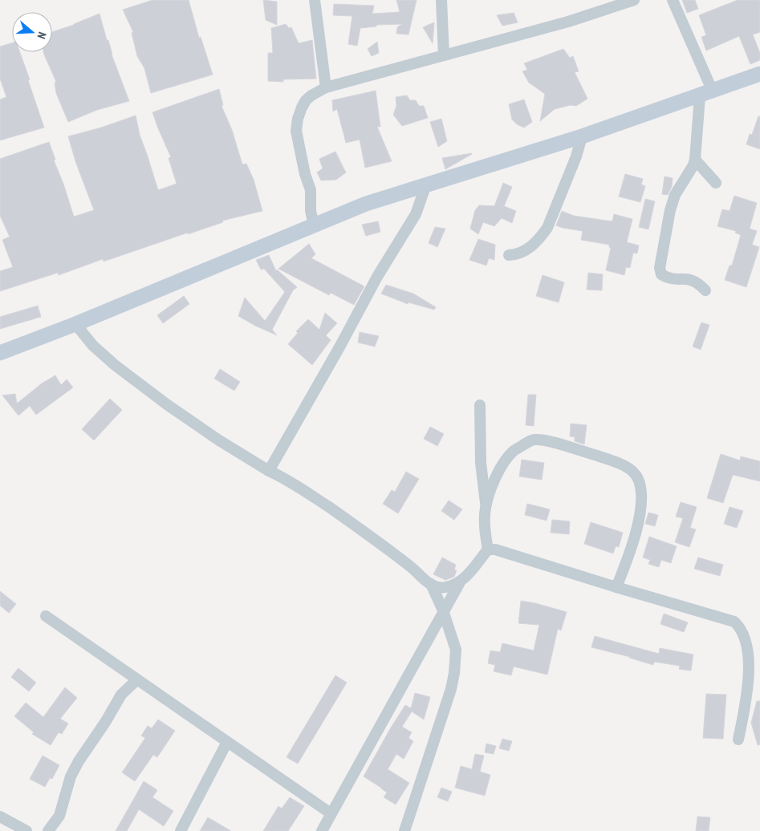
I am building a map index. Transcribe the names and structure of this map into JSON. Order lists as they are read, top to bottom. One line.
{"north":"right"}
